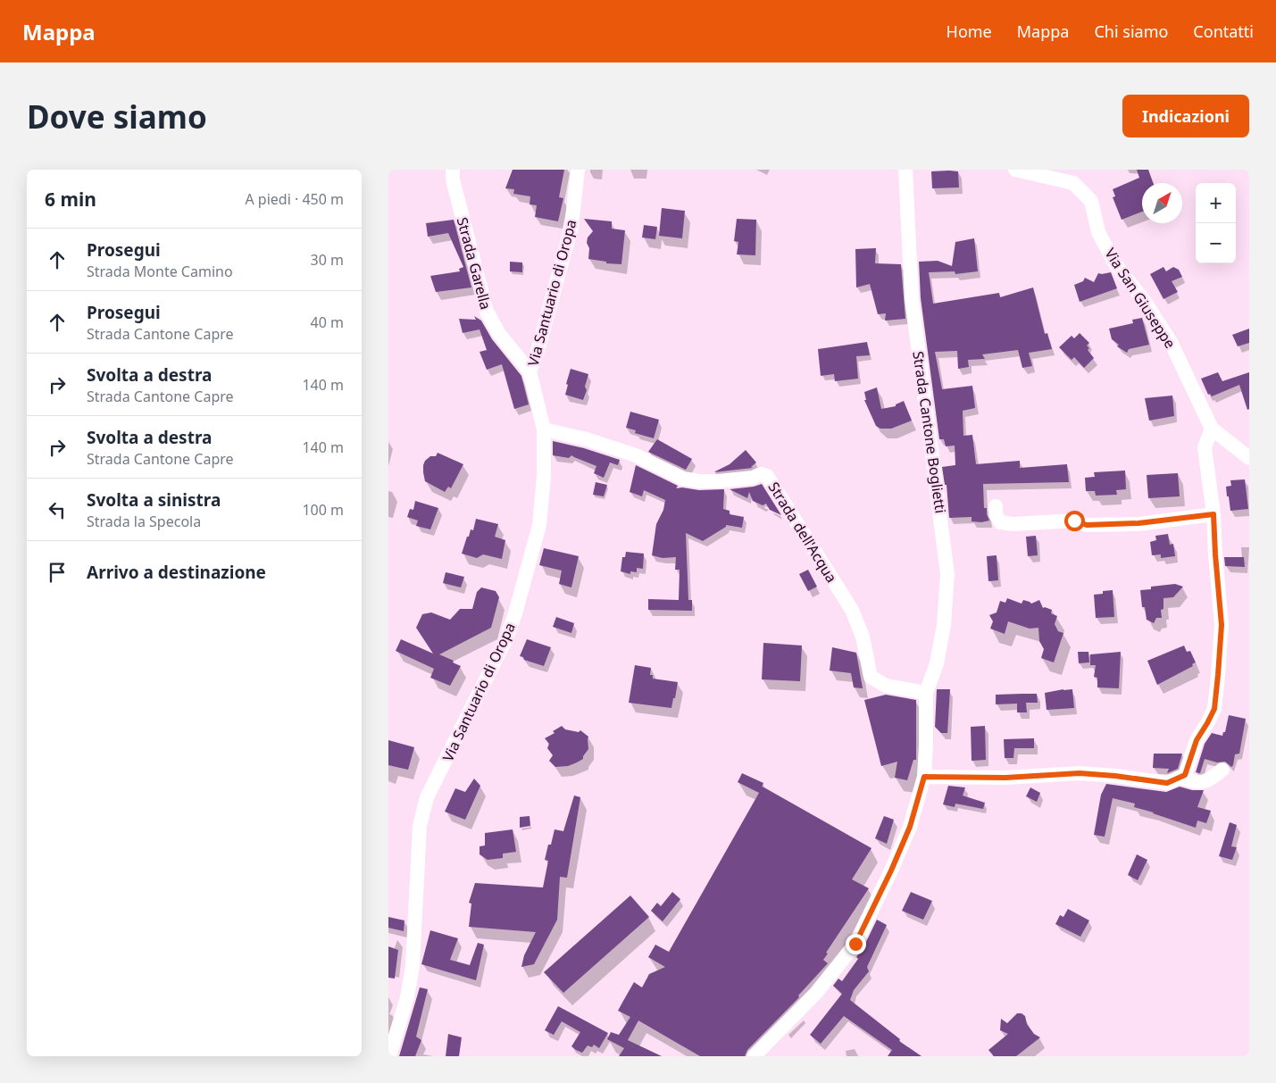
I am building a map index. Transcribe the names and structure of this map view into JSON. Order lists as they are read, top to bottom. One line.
{"streets":{"street":["Strada Garella","Via Santuario di Oropa","Via San Giuseppe","Strada Cantone Boglietti","Strada dell'Acqua"]},"crossings":[["Strada Garella","Via Santuario di Oropa"],["Via Santuario di Oropa","Strada dell'Acqua"],["Strada Cantone Boglietti","Strada dell'Acqua"]],"north":"top right","page":{"header":"Mappa","nav":["Home","Mappa","Chi siamo","Contatti"],"buttons":"Indicazioni","title":"Dove siamo","heading":["6 min","A piedi · 450 m"],"map_buttons":["+","−"],"list":[["Prosegui","Strada Monte Camino","30 m"],["Prosegui","Strada Cantone Capre","40 m"],["Svolta a destra","Strada Cantone Capre","140 m"],["Svolta a destra","Strada Cantone Capre","140 m"],["Svolta a sinistra","Strada la Specola","100 m"],"Arrivo a destinazione"]}}
